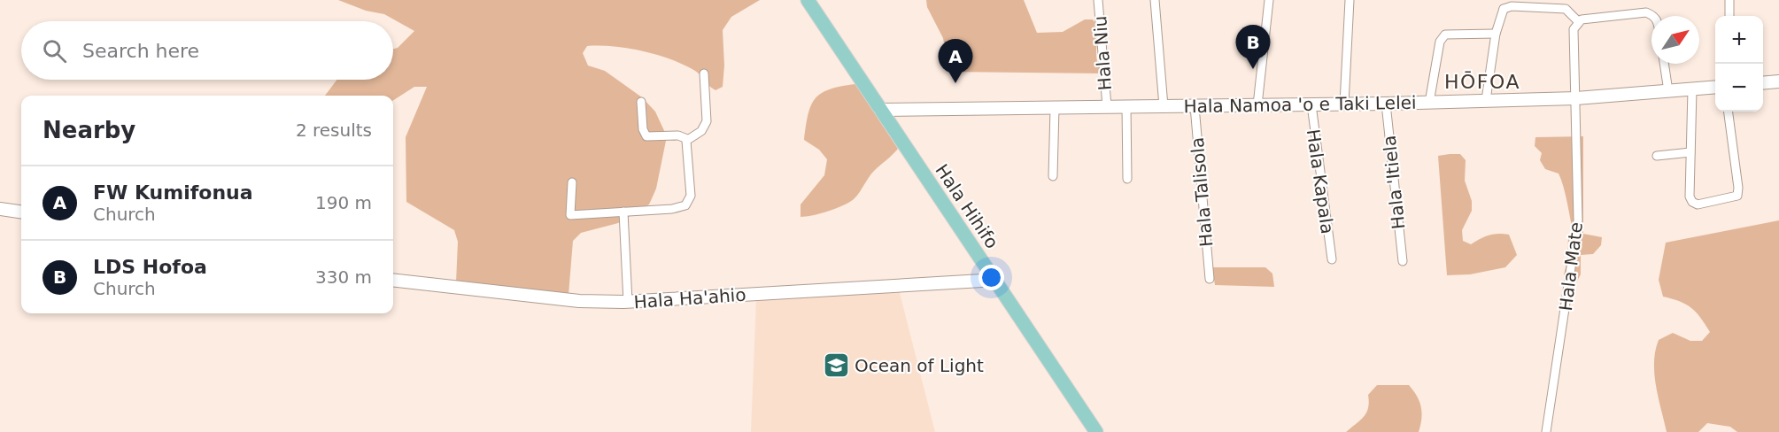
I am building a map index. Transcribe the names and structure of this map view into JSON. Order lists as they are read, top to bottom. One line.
{"streets":{"main road":["Hala Hihifo"],"street":["Hala Niu","Hala Namoa 'o e Taki Lelei","Hala Kapala","Hala 'Itiela","Hala Talisola","Hala Mate","Hala Ha'ahio"]},"crossings":[["Hala Niu","Hala Namoa 'o e Taki Lelei"],["Hala Namoa 'o e Taki Lelei","Hala Kapala"],["Hala Namoa 'o e Taki Lelei","Hala 'Itiela"],["Hala Namoa 'o e Taki Lelei","Hala Talisola"],["Hala Namoa 'o e Taki Lelei","Hala Hihifo"],["Hala Namoa 'o e Taki Lelei","Hala Mate"],["Hala Hihifo","Hala Ha'ahio"]],"districts":["HŌFOA"],"places":{"school or university":["Ocean of Light"]},"north":"top right","page":{"map_buttons":["+","−"],"search":"Search here","pins":["B","A"],"heading":["Nearby","2 results"],"list":[{"mark":"A","name":"FW Kumifonua","note":"Church","value":"190 m"},{"mark":"B","name":"LDS Hofoa","note":"Church","value":"330 m"}]}}
